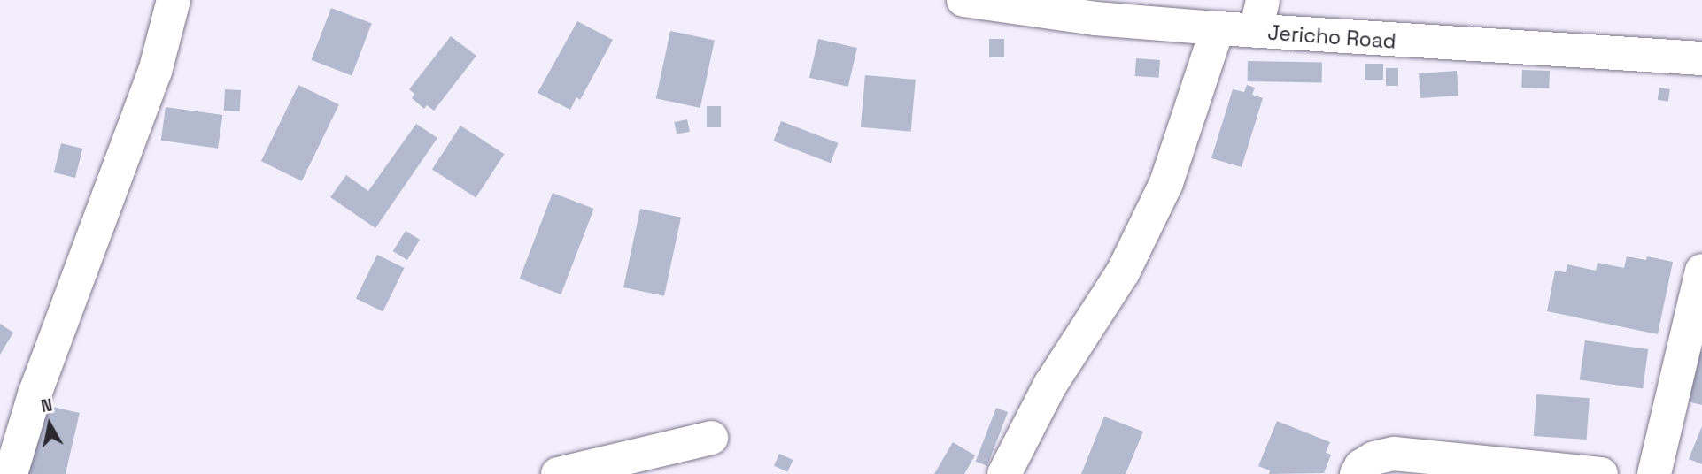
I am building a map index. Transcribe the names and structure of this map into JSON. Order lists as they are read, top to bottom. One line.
{"streets":{"street":["Jericho Road"]},"north":"top"}
